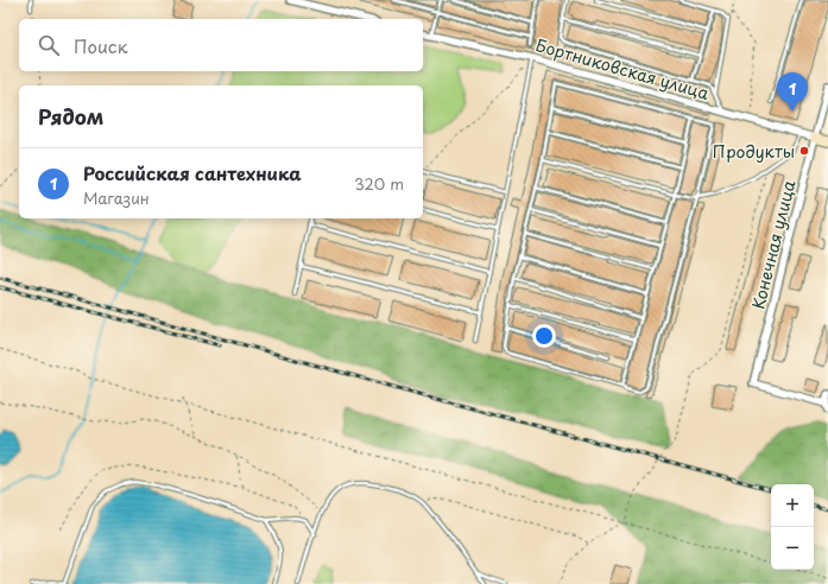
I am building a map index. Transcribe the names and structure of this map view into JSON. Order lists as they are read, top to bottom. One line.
{"streets":{"street":["Бортниковская улица","Конечная улица"]},"crossings":[["Бортниковская улица","Конечная улица"]],"places":["Продукты"],"page":{"search":"Поиск","pins":"1","heading":"Рядом","list":[{"mark":"1","name":"Российская сантехника","note":"Магазин","value":"320 m"}],"map_buttons":["+","−"]}}
